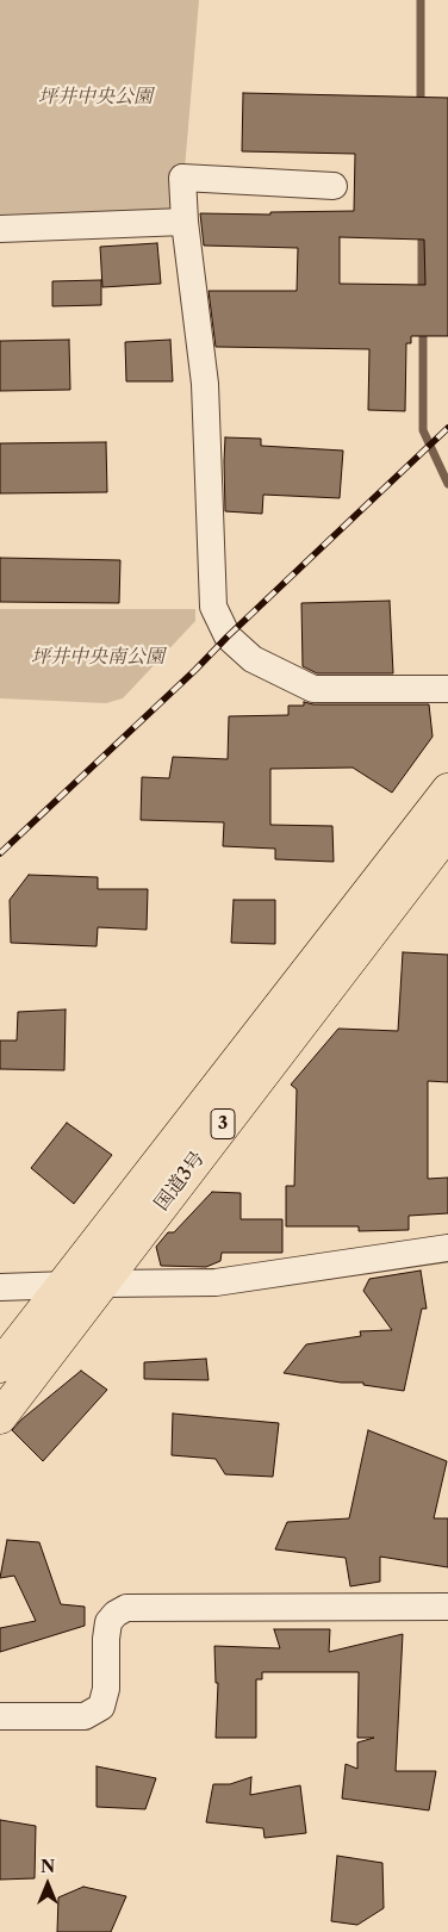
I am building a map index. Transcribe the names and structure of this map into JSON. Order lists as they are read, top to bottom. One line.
{"streets":{"highway":["3","国道3号"]},"parks":["坪井中央公園","坪井中央南公園"],"north":"top"}
